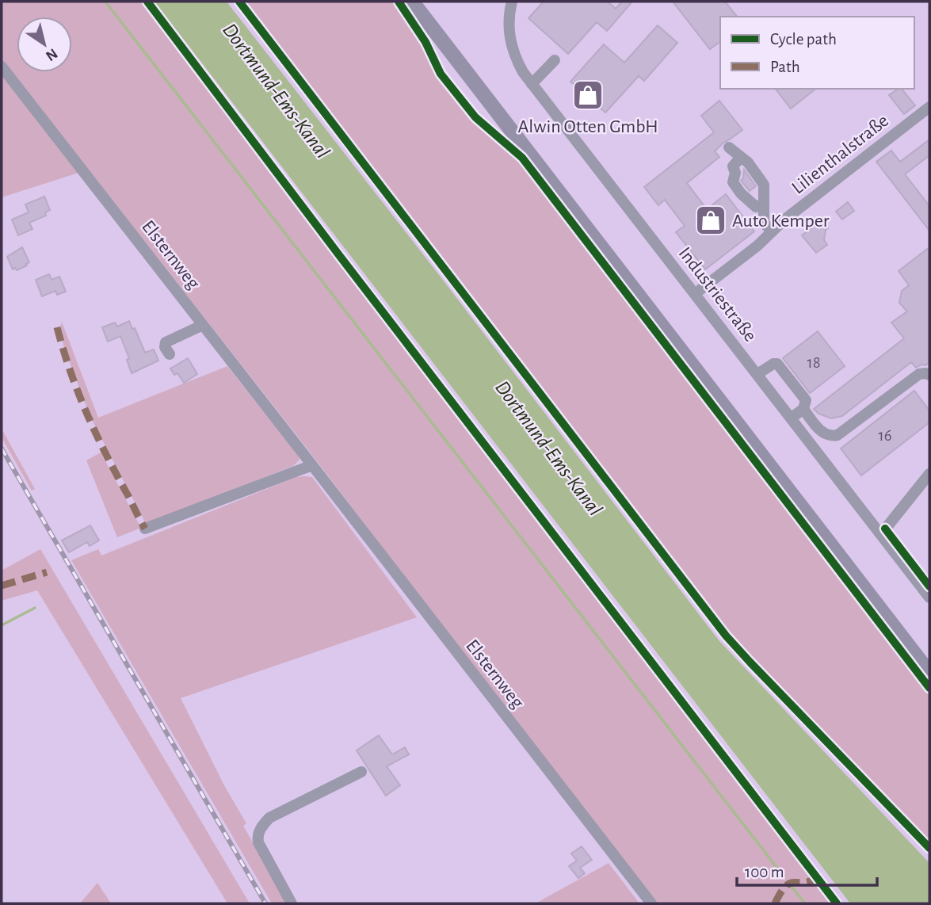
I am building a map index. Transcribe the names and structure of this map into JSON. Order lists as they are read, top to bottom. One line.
{"streets":{"street":["Lilienthalstraße","Elsternweg","Industriestraße"]},"crossings":[["Lilienthalstraße","Industriestraße"]],"water":["Dortmund-Ems-Kanal"],"places":{"shop":["Alwin Otten GmbH","Auto Kemper"]},"house_numbers":["18","16"],"legend":["Cycle path","Path"],"scale_bar":"100 m","north":"bottom right"}
